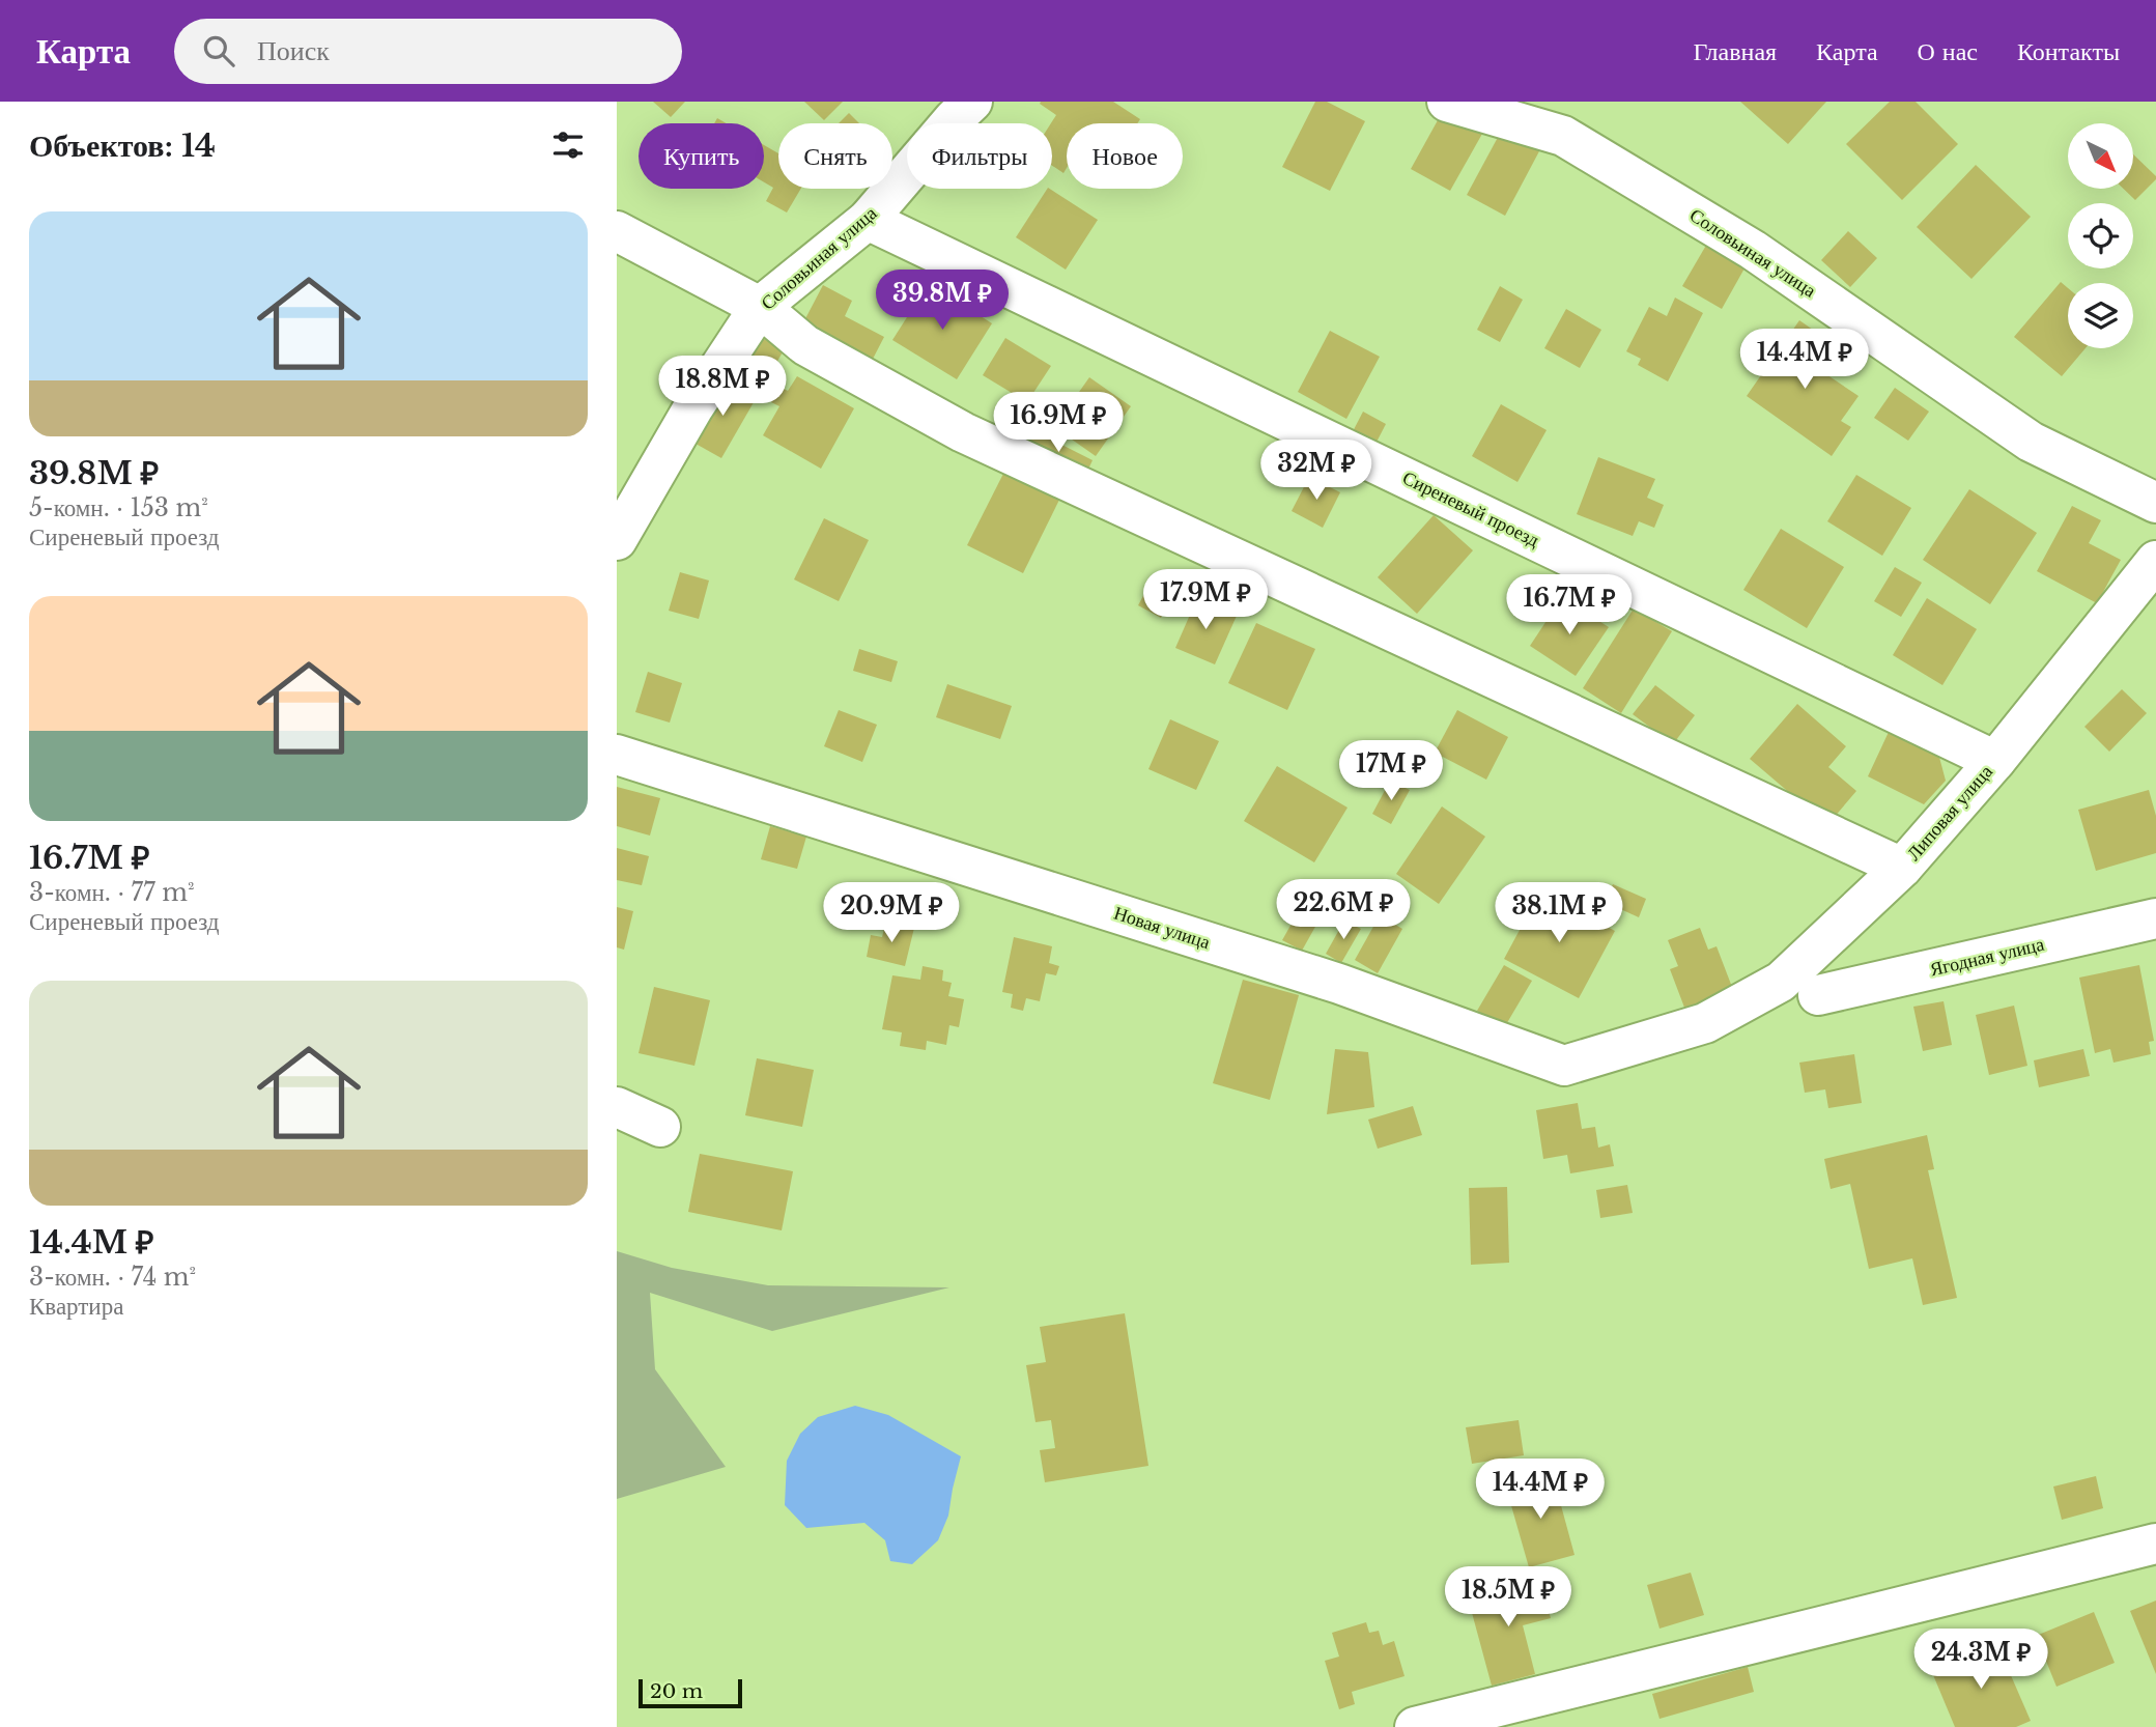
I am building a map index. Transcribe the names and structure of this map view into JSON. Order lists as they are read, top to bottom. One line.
{"streets":{"street":["Соловьиная улица","Сиреневый проезд","Липовая улица","Новая улица","Ягодная улица"]},"crossings":[["Соловьиная улица","Сиреневый проезд"],["Сиреневый проезд","Липовая улица"],["Липовая улица","Новая улица"]],"scale_bar":"20 m","north":"bottom right","page":{"header":"Карта","search":"Поиск","nav":["Главная","Карта","О нас","Контакты"],"heading":"Объектов: 14","chip":["Купить","Снять","Фильтры","Новое"],"list":[{"name":"39.8M ₽","note":"5-комн. · 153 m² · Сиреневый проезд"},{"name":"16.7M ₽","note":"3-комн. · 77 m² · Сиреневый проезд"},{"name":"14.4M ₽","note":"3-комн. · 74 m² · Квартира"}],"price":["39.8M ₽","14.4M ₽","18.8M ₽","16.9M ₽","32M ₽","17.9M ₽","16.7M ₽","17M ₽","22.6M ₽","20.9M ₽","38.1M ₽","14.4M ₽","18.5M ₽","24.3M ₽"],"scale":"20 m"}}
